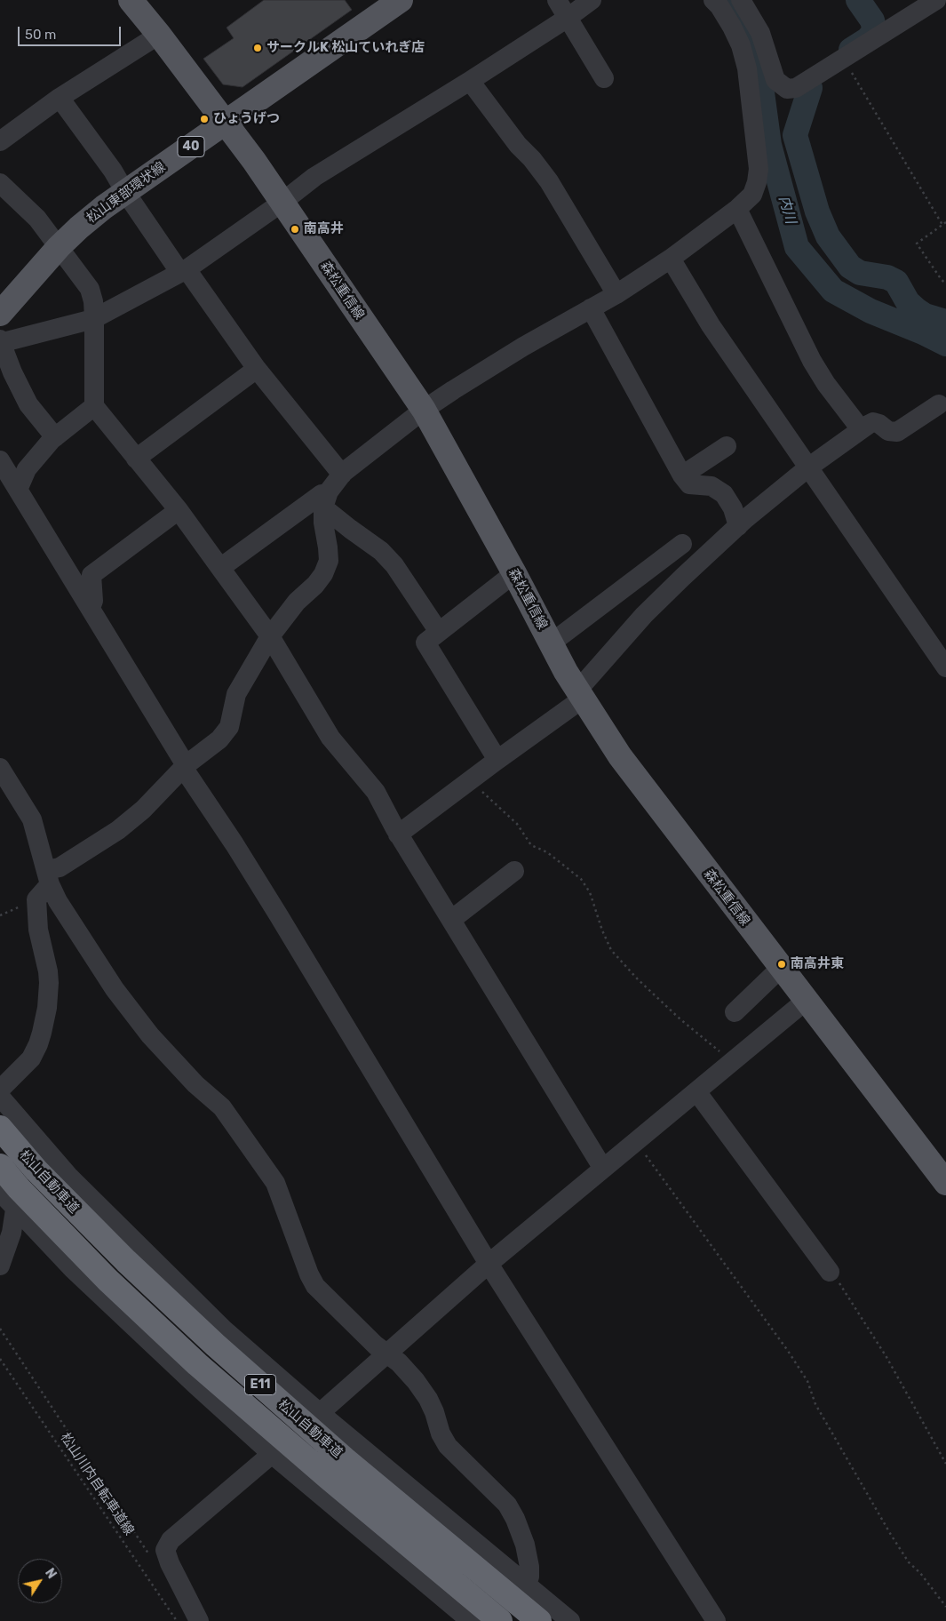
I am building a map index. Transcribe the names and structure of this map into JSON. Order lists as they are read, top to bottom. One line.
{"streets":{"highway":["松山自動車道","E11"],"main road":["40","松山東部環状線","森松重信線"],"path":["松山川内自転車道線"]},"crossings":[["松山東部環状線","森松重信線"]],"water":["内川"],"places":["サークルK 松山ていれぎ店","ひょうげつ","南高井","南高井東"],"scale_bar":"50 m","north":"top right"}
